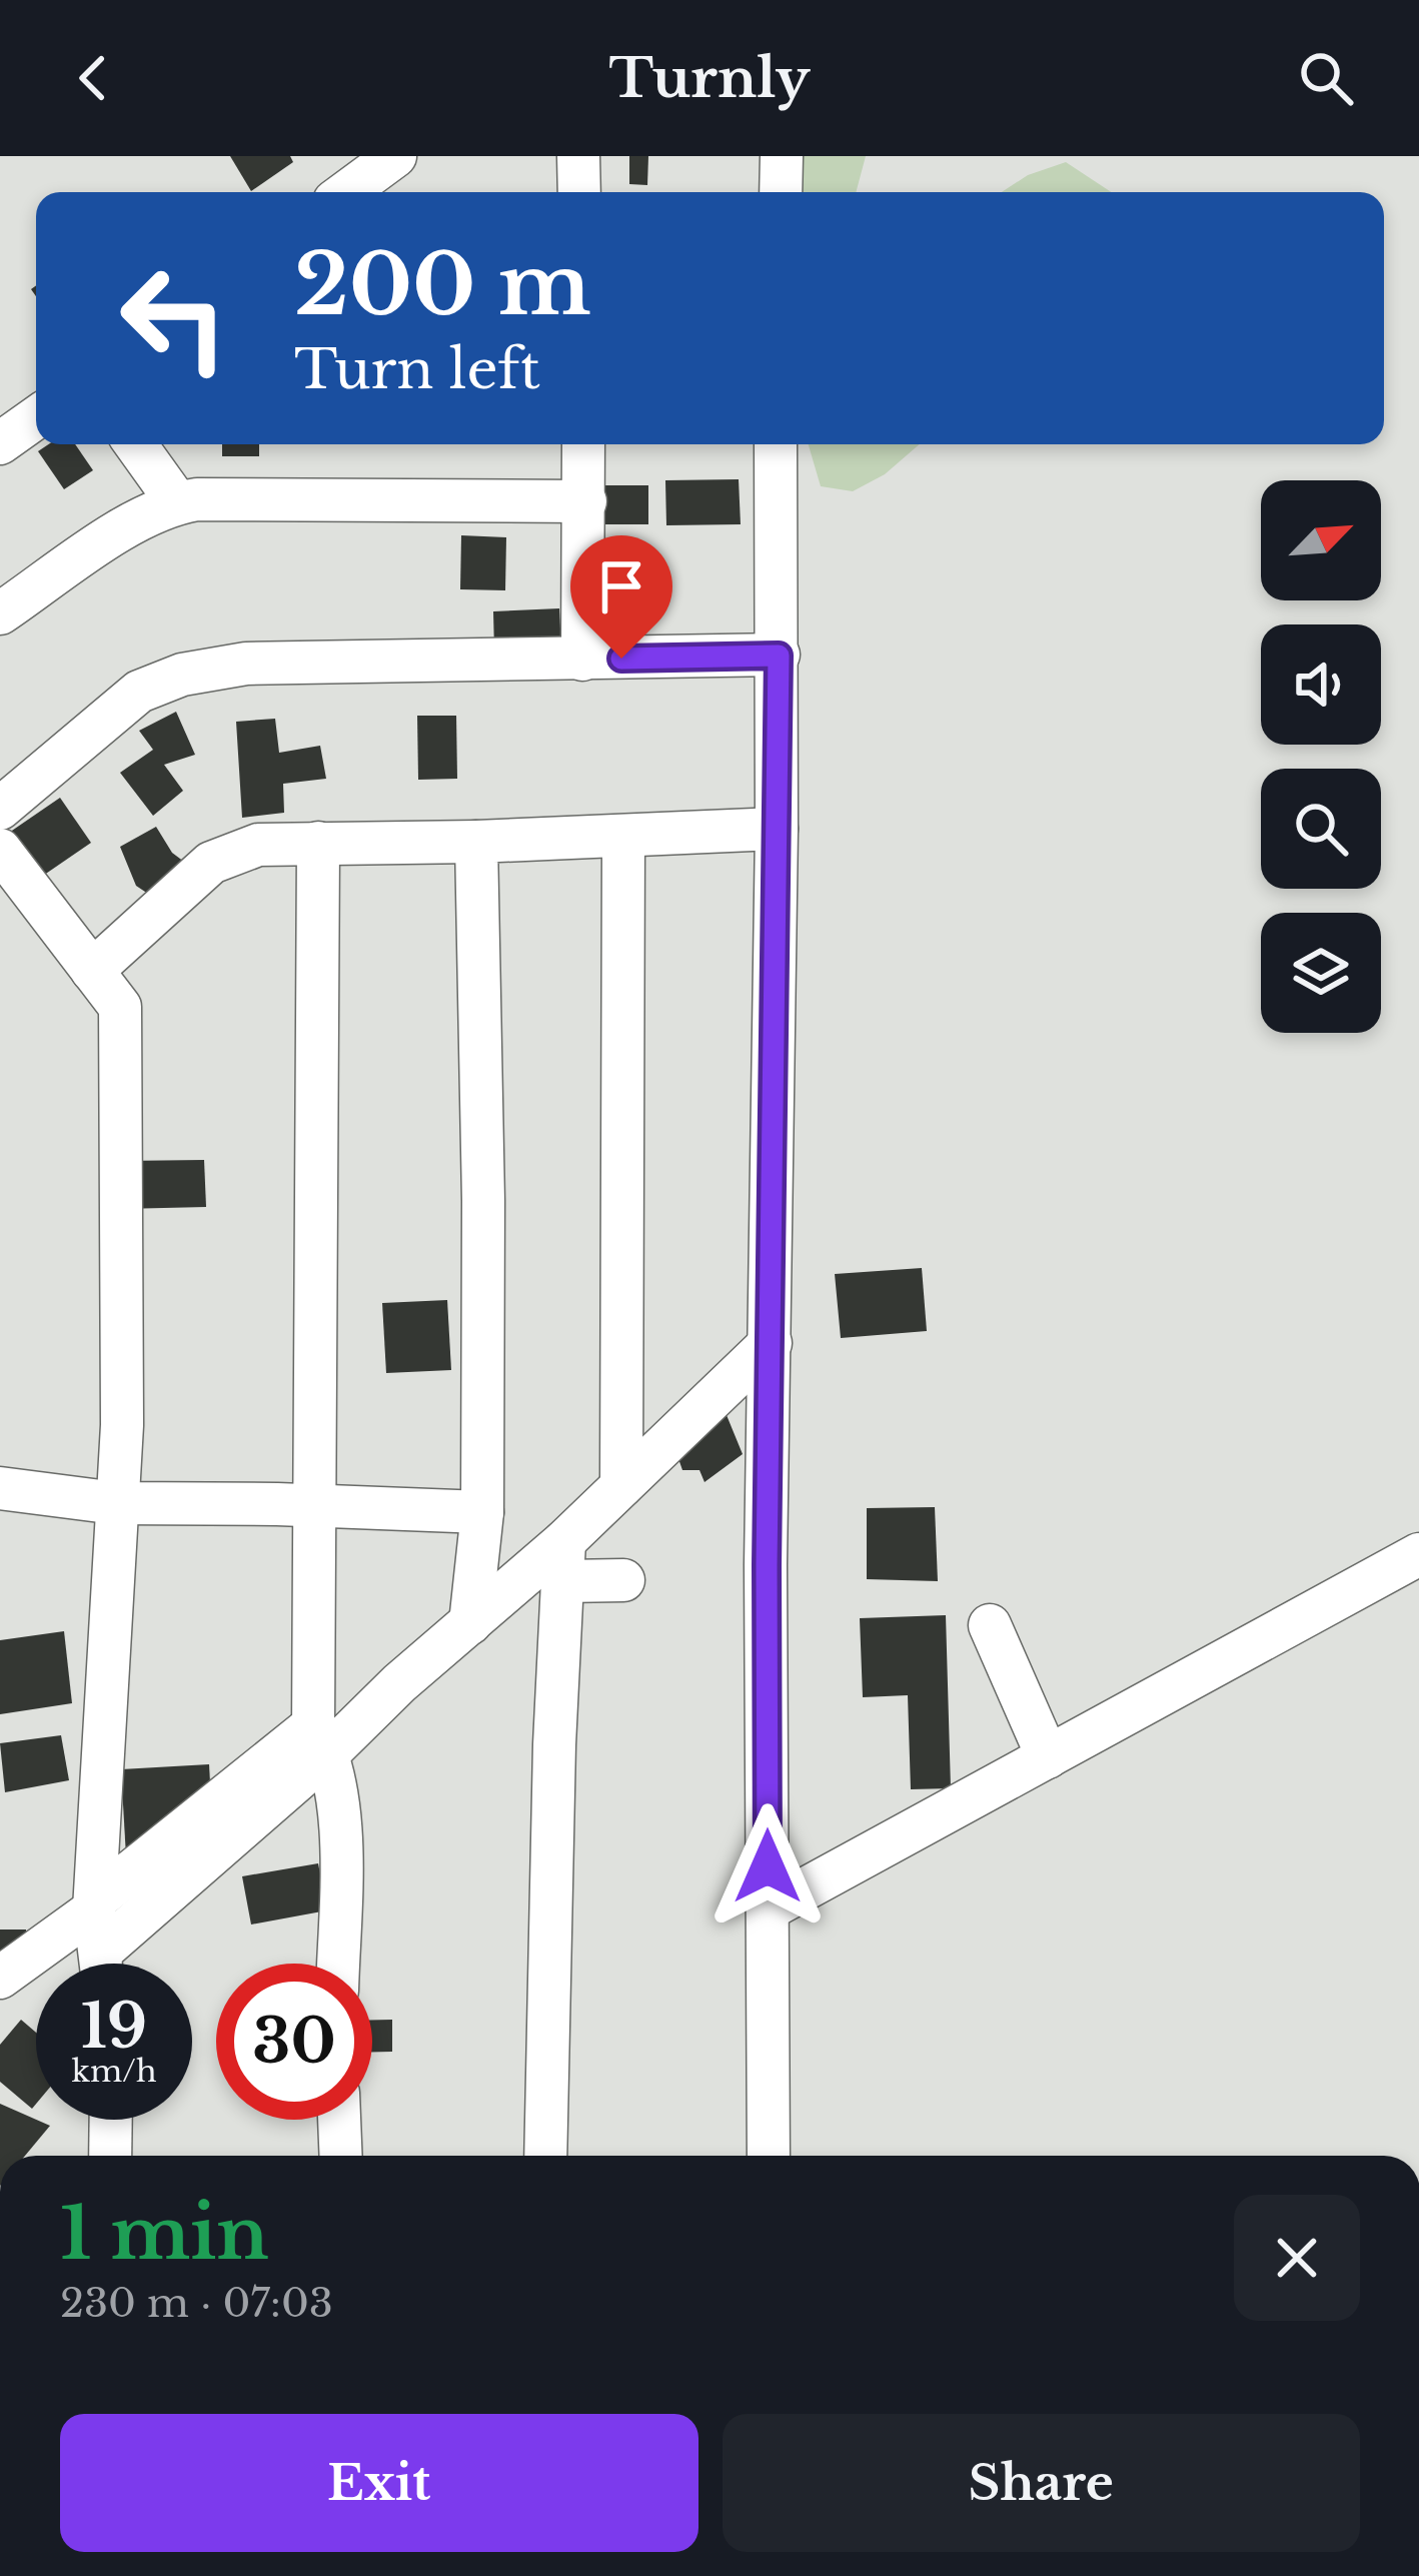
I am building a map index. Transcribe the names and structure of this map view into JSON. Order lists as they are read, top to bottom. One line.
{"north":"top right","page":{"header":"Turnly","turn":["200 m","Turn left"],"speed":"19 km/h","limit":"30","heading":["1 min","230 m · 07:03"],"buttons":["Exit","Share"]}}
